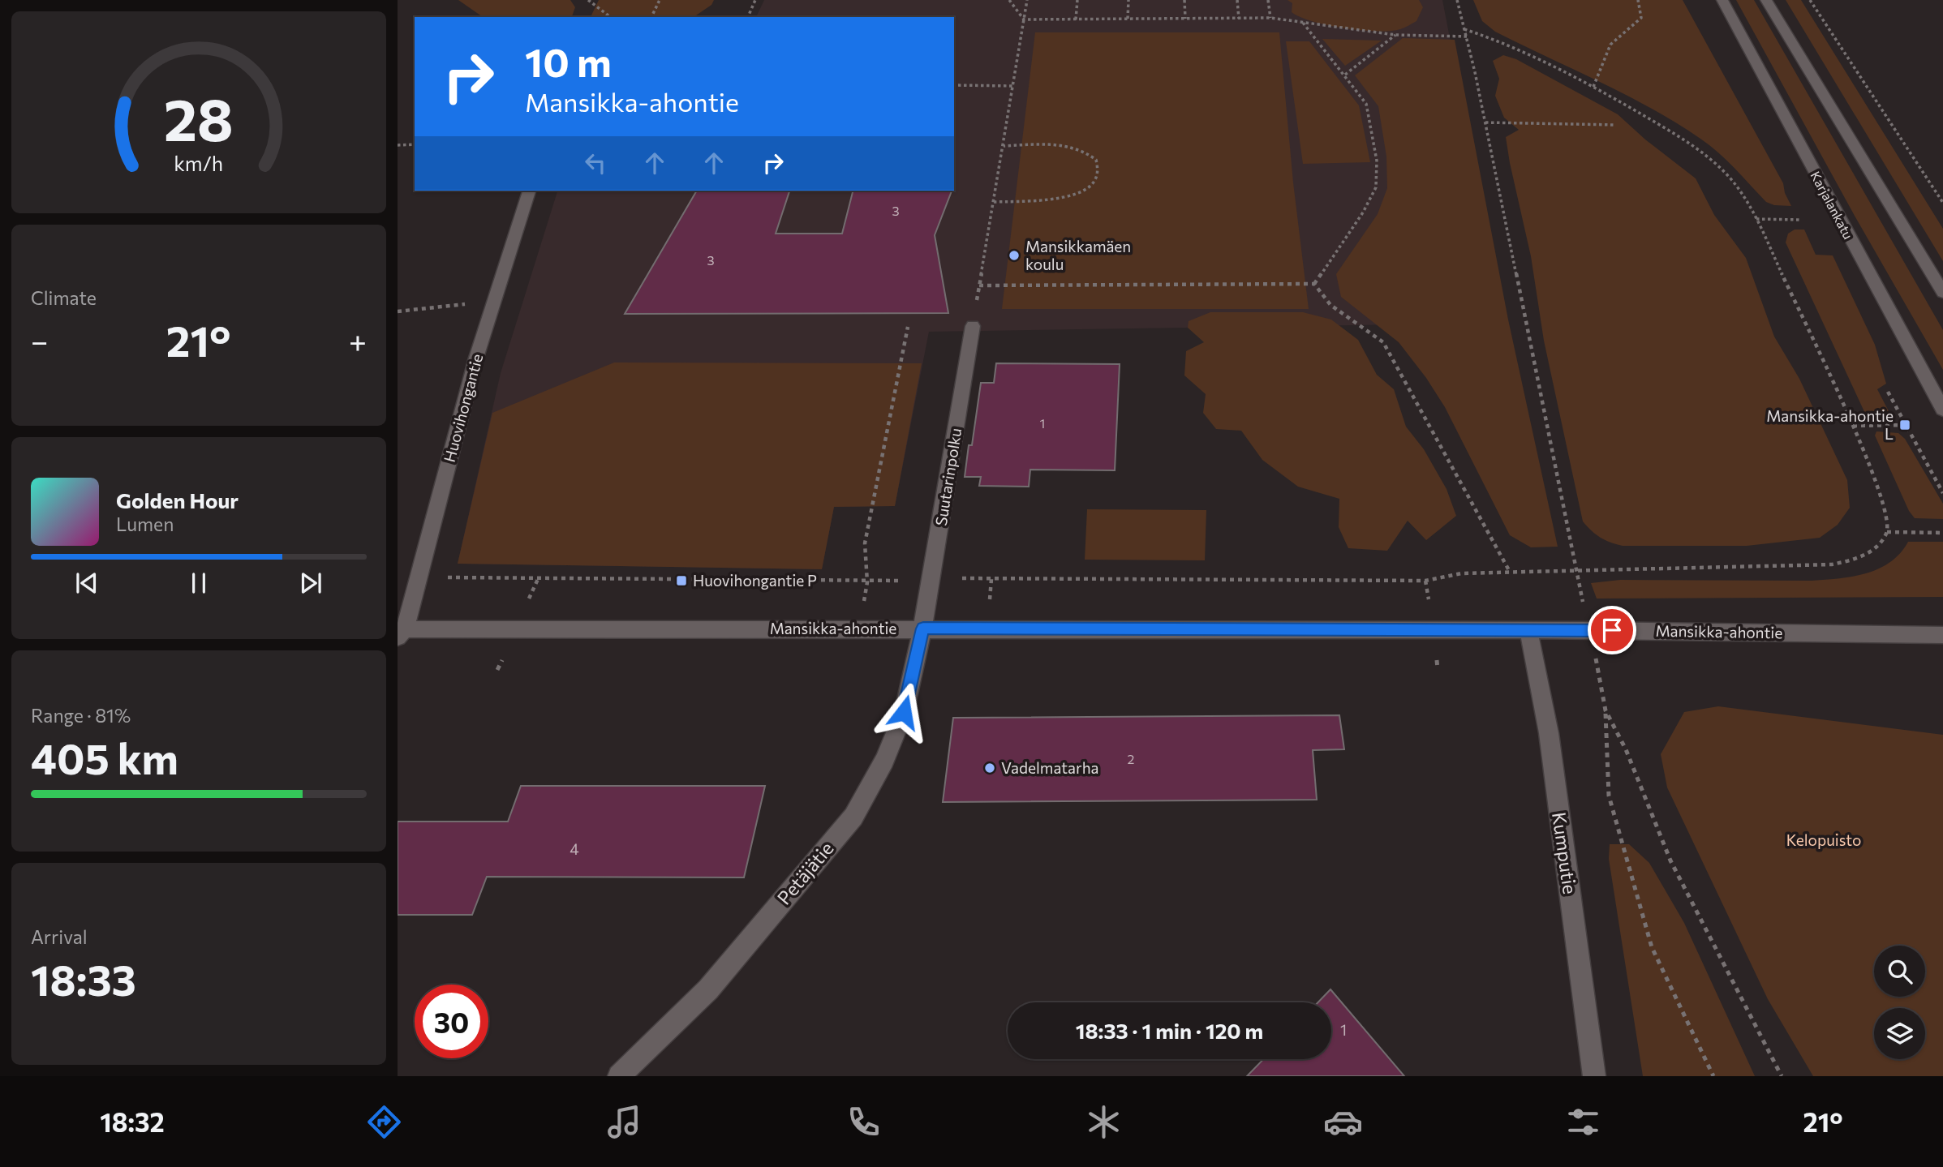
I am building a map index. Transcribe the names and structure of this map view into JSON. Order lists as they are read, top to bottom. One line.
{"streets":{"street":["Karjalankatu","Huovihongantie","Suutarinpolku","Mansikka-ahontie","Kumputie","Petäjätie"]},"crossings":[["Huovihongantie","Mansikka-ahontie"],["Suutarinpolku","Mansikka-ahontie"],["Suutarinpolku","Petäjätie"],["Mansikka-ahontie","Kumputie"],["Mansikka-ahontie","Petäjätie"]],"parks":["Kelopuisto"],"places":{"other":["Mansikkamäen koulu","Vadelmatarha"],"transit":["Mansikka-ahontie L","Huovihongantie P"]},"house_numbers":["3","3","1","2","4","1"],"page":{"turn":["10 m","Mansikka-ahontie"],"tile":["Climate",["Range · 81%","405 km"],["Arrival","18:33"]],"heat":["−","21°","+"],"song":["Golden Hour","Lumen"],"limit":"30","trip":"18:33 · 1 min · 120 m","tabs":["18:32","21°"],"gauge":["28","km/h"]}}
